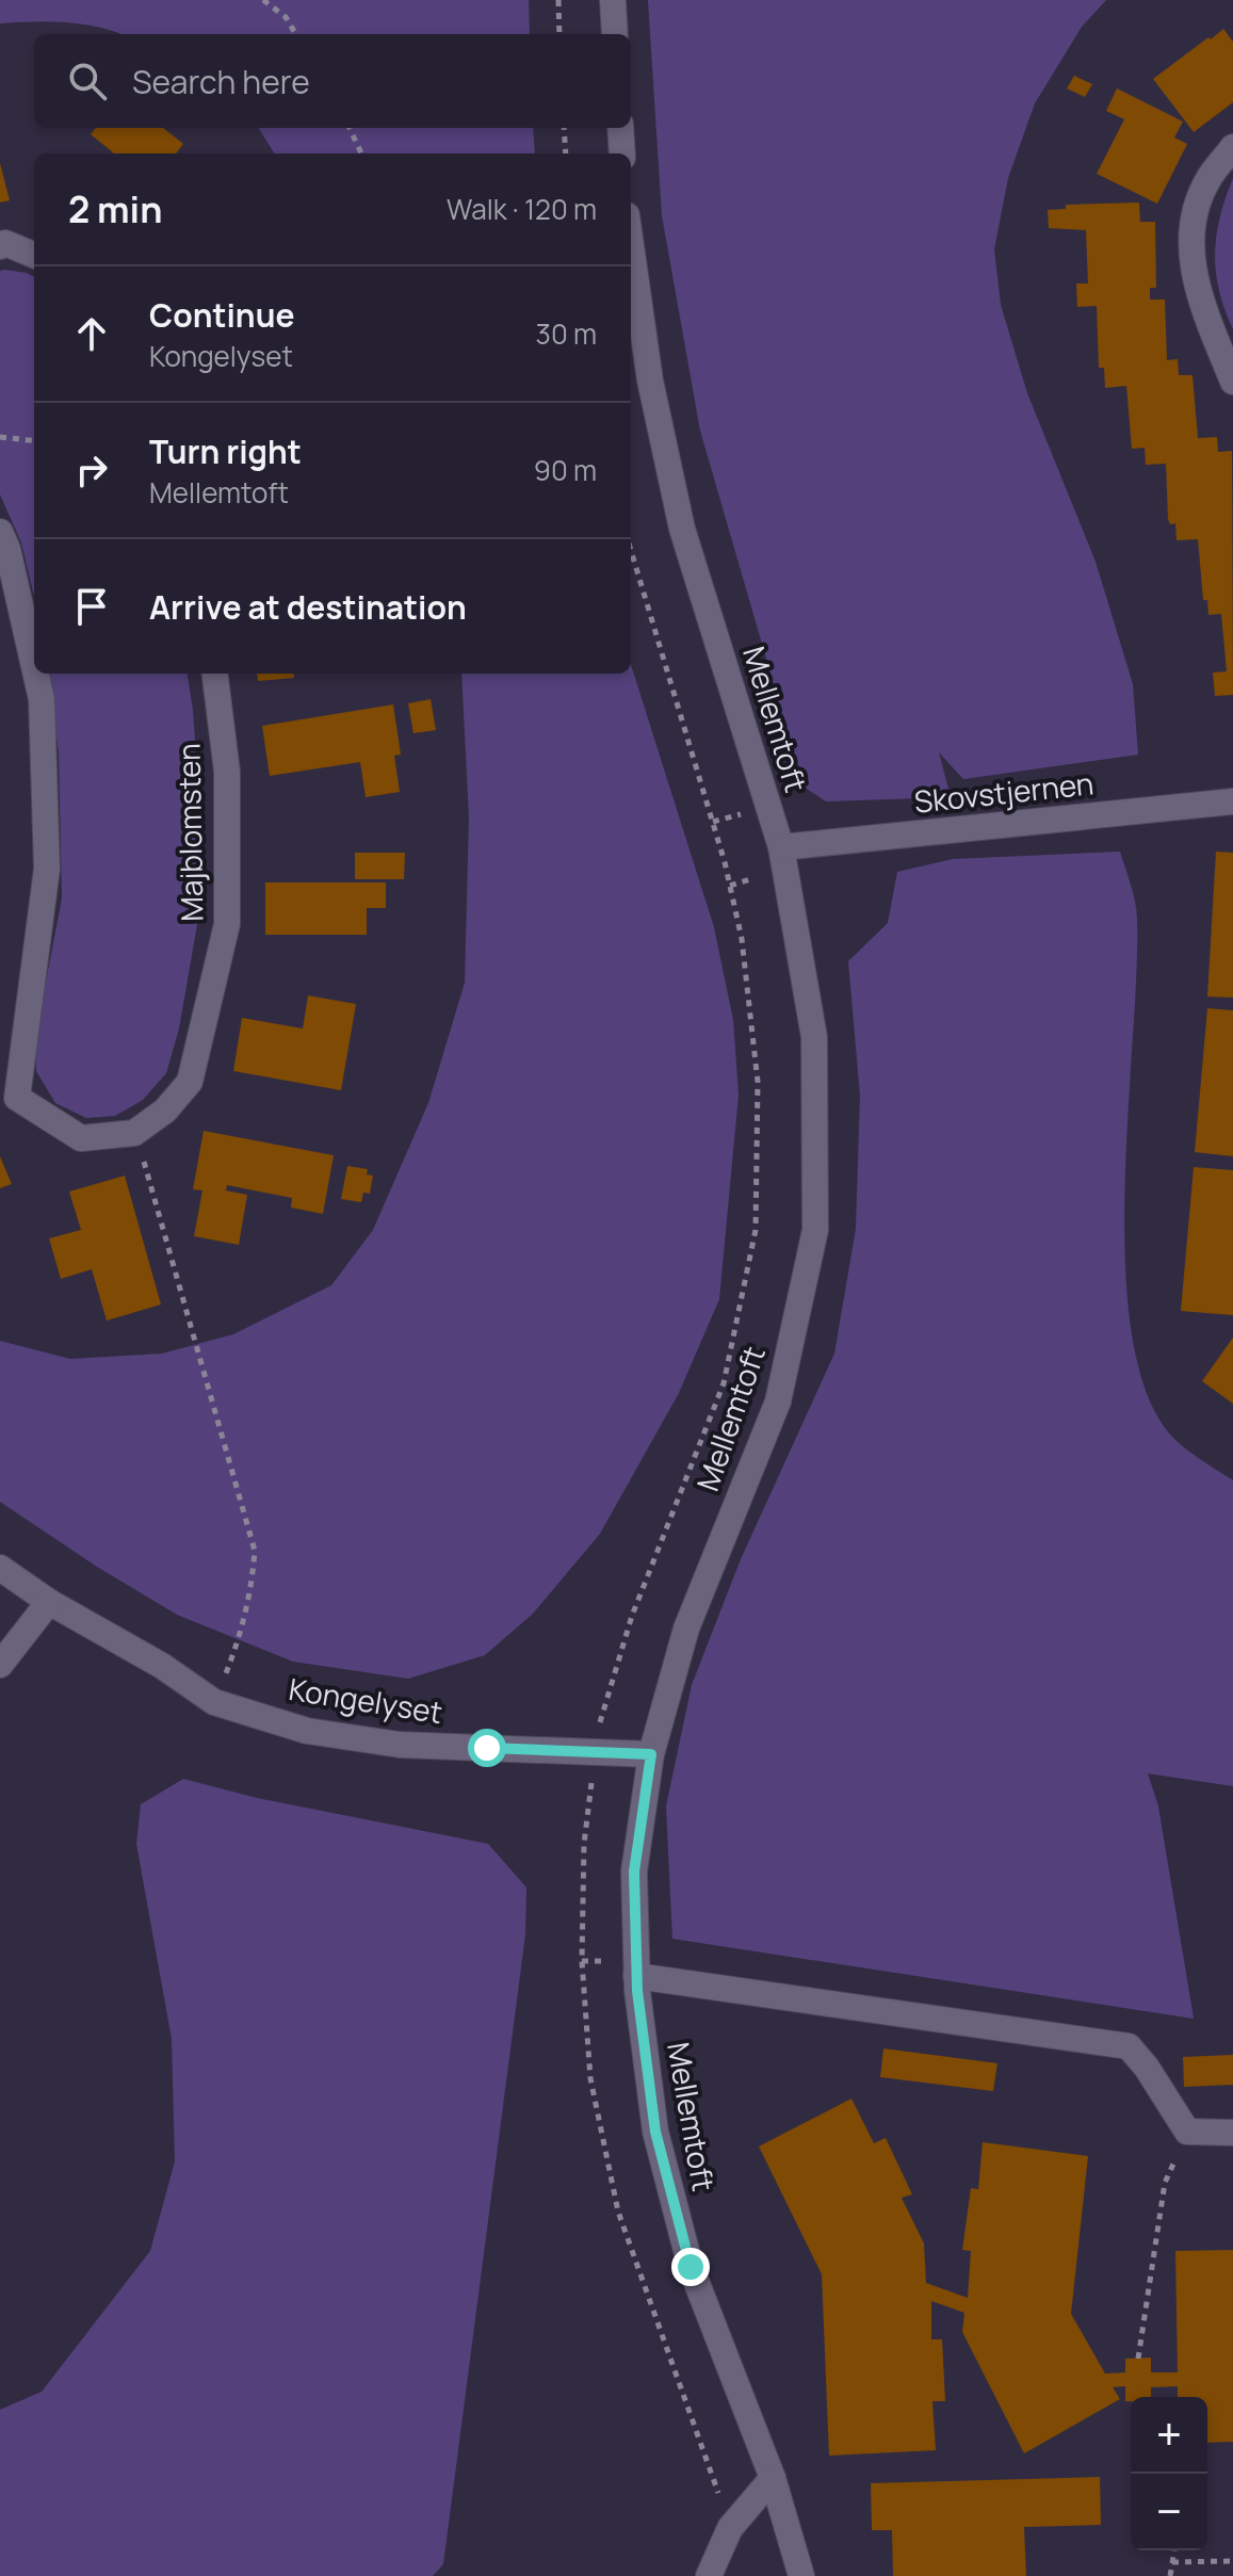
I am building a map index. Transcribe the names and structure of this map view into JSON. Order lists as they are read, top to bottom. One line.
{"streets":{"street":["Mellemtoft","Skovstjernen","Majblomsten","Kongelyset"]},"crossings":[["Mellemtoft","Skovstjernen"],["Mellemtoft","Kongelyset"]],"page":{"search":"Search here","heading":["2 min","Walk · 120 m"],"list":[["Continue","Kongelyset","30 m"],["Turn right","Mellemtoft","90 m"],"Arrive at destination"],"map_buttons":["+","−"]}}
